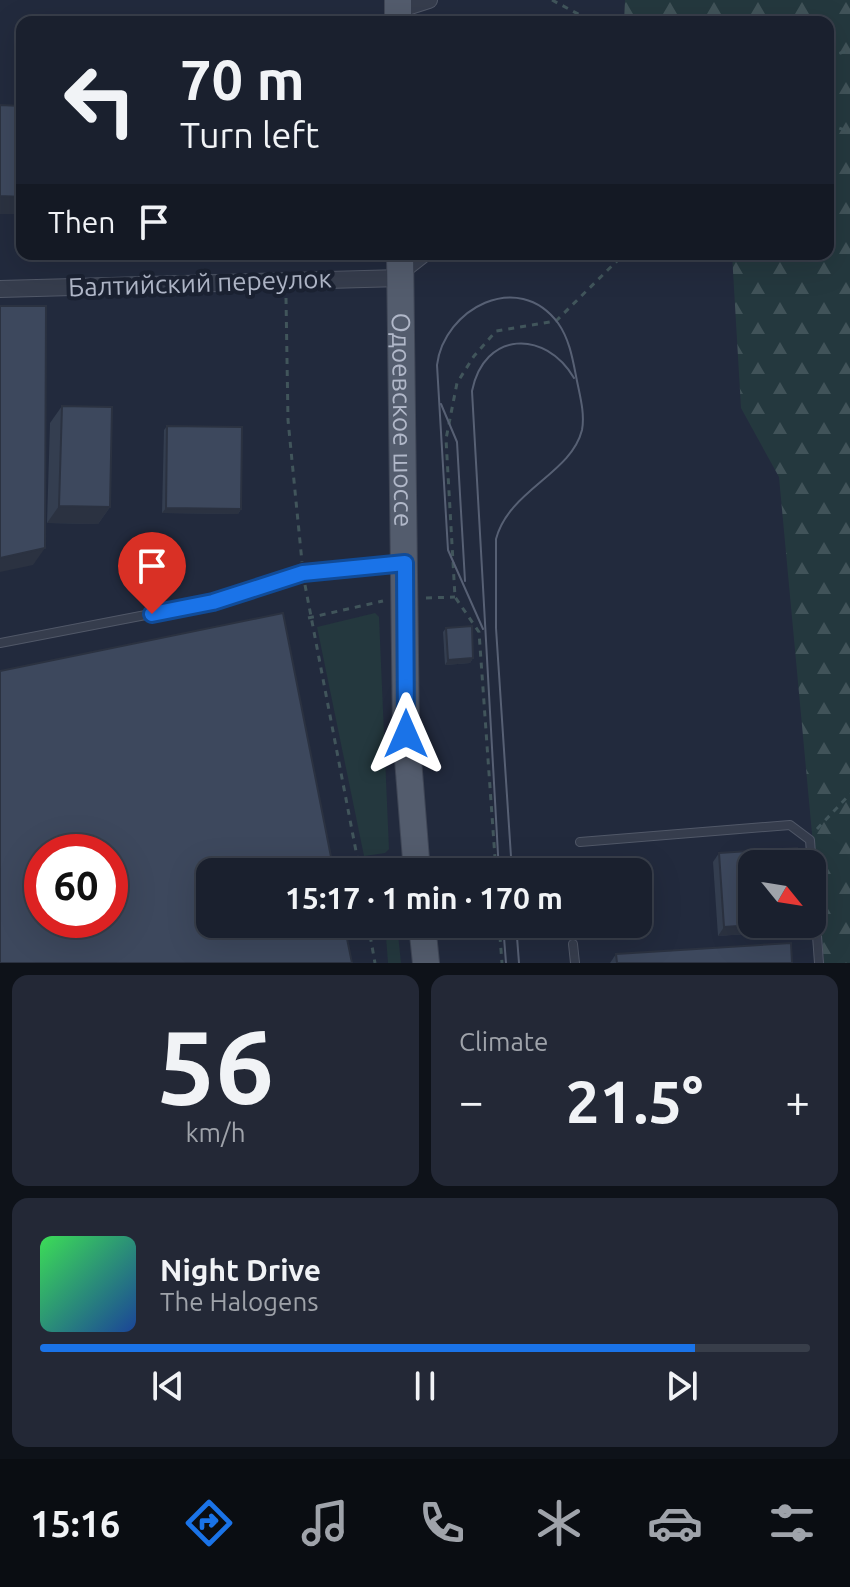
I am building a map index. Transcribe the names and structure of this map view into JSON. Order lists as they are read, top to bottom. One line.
{"streets":{"main road":["Одоевское шоссе"],"street":["Балтийский переулок"]},"crossings":[["Балтийский переулок","Одоевское шоссе"]],"north":"bottom right","page":{"turn":["70 m","Turn left"],"then":"Then","limit":"60","trip":"15:17 · 1 min · 170 m","tile":[["56","km/h"],"Climate"],"heat":["−","21.5°","+"],"song":["Night Drive","The Halogens"],"tabs":"15:16"}}
